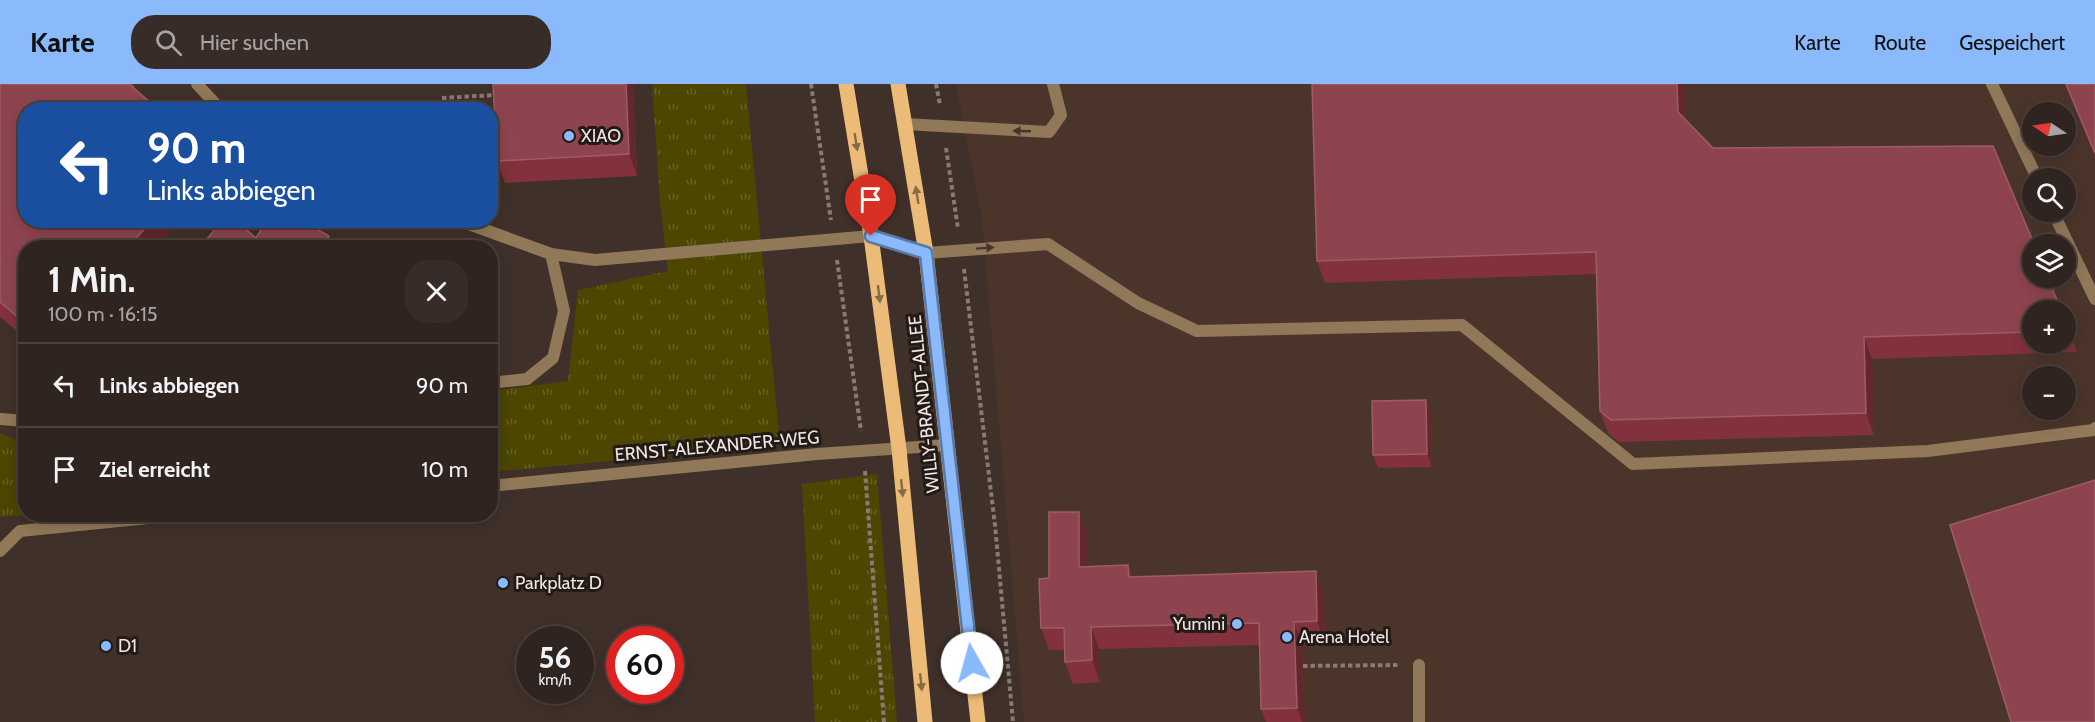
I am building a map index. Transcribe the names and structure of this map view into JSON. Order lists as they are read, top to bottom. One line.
{"streets":{"main road":["WILLY-BRANDT-ALLEE"],"street":["ERNST-ALEXANDER-WEG"]},"crossings":[["WILLY-BRANDT-ALLEE","ERNST-ALEXANDER-WEG"]],"places":["XIAO","Parkplatz D","Yumini","Arena Hotel","D1"],"north":"left","page":{"header":"Karte","search":"Hier suchen","nav":["Karte","Route","Gespeichert"],"map_buttons":["+","−"],"turn":["90 m","Links abbiegen"],"heading":["1 Min.","100 m · 16:15"],"list":[{"name":"Links abbiegen","value":"90 m"},{"name":"Ziel erreicht","value":"10 m"}],"speed":"56 km/h","limit":"60"}}
